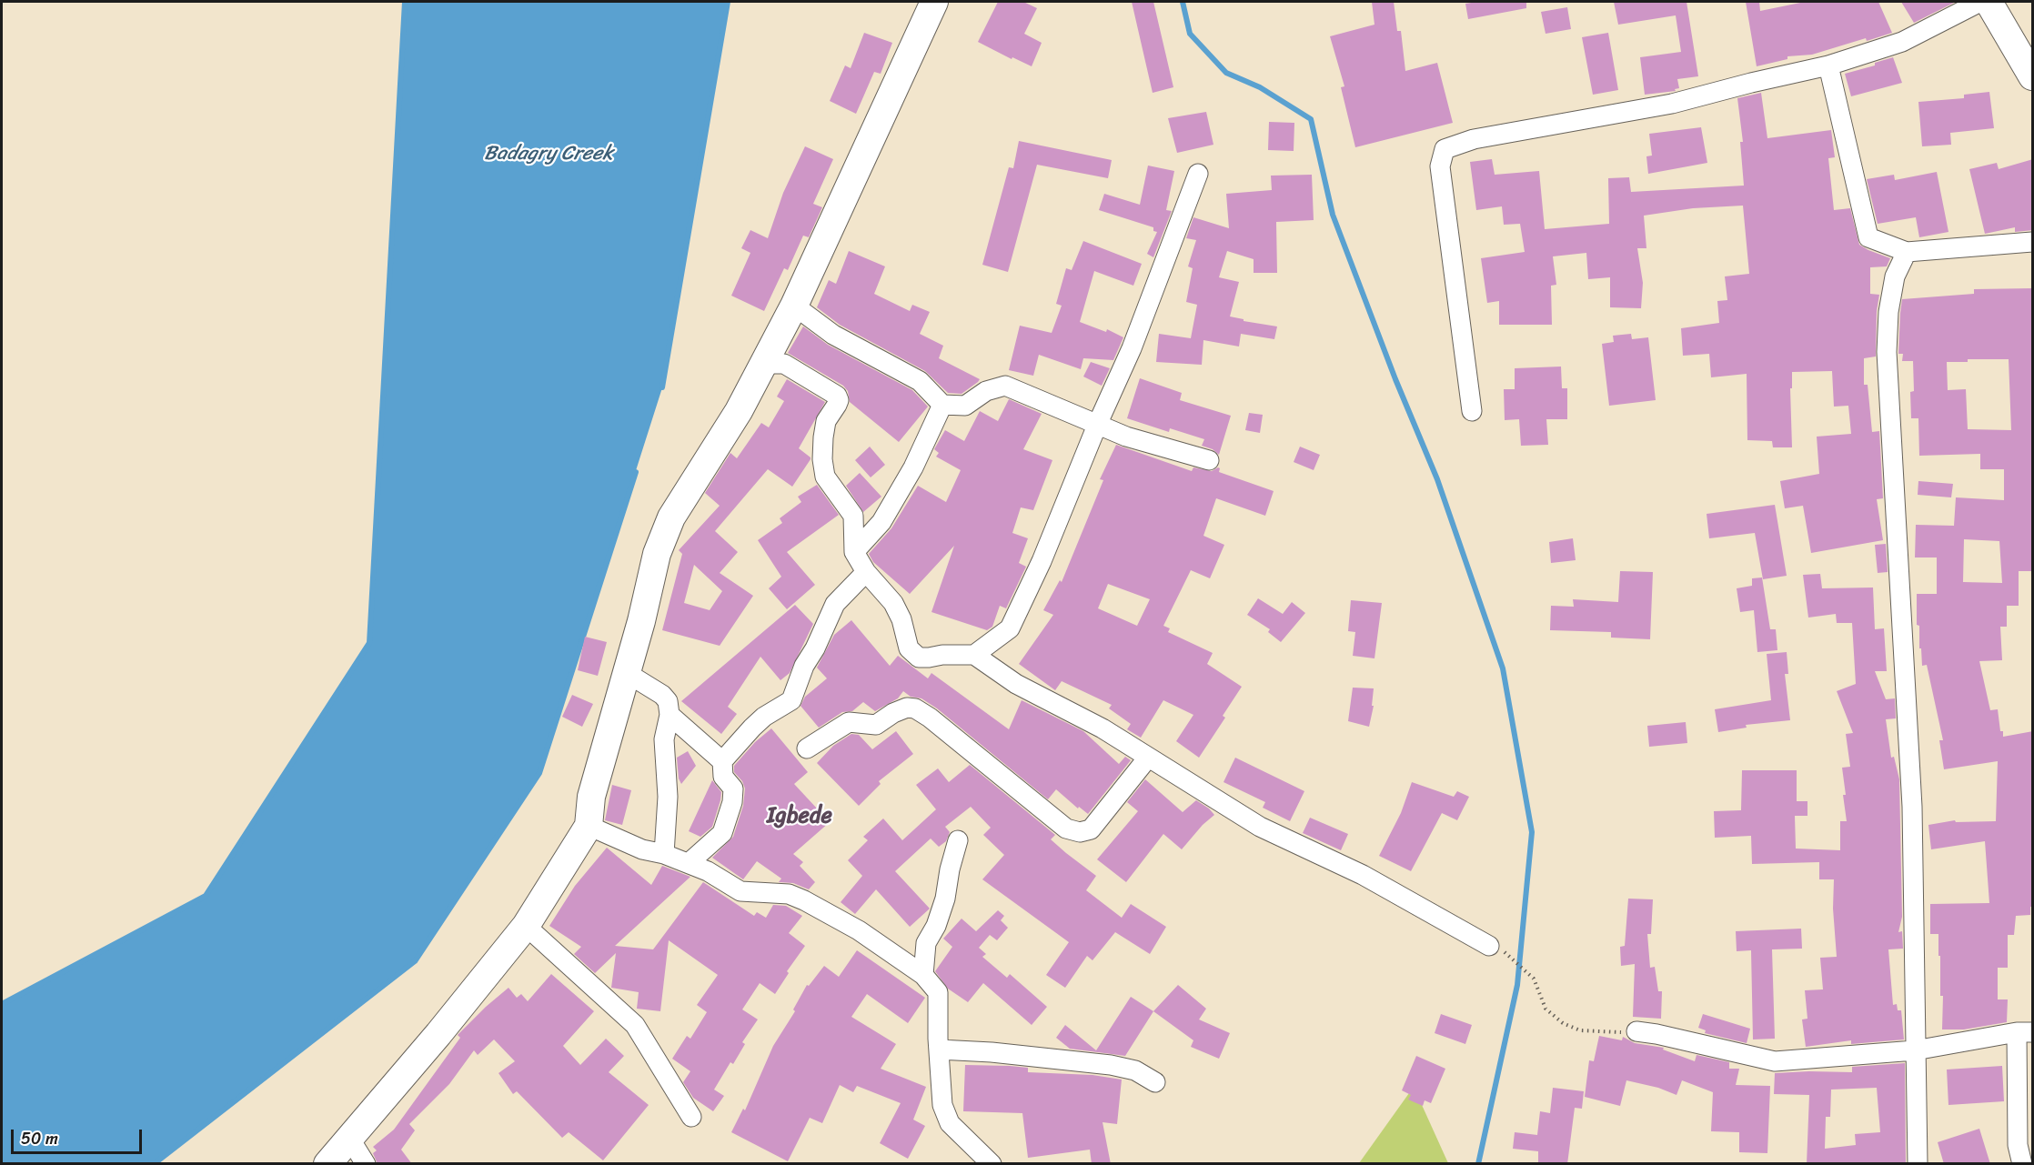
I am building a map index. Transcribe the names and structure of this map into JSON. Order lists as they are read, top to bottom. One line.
{"districts":["Igbede"],"water":["Badagry Creek"],"scale_bar":"50 m"}
